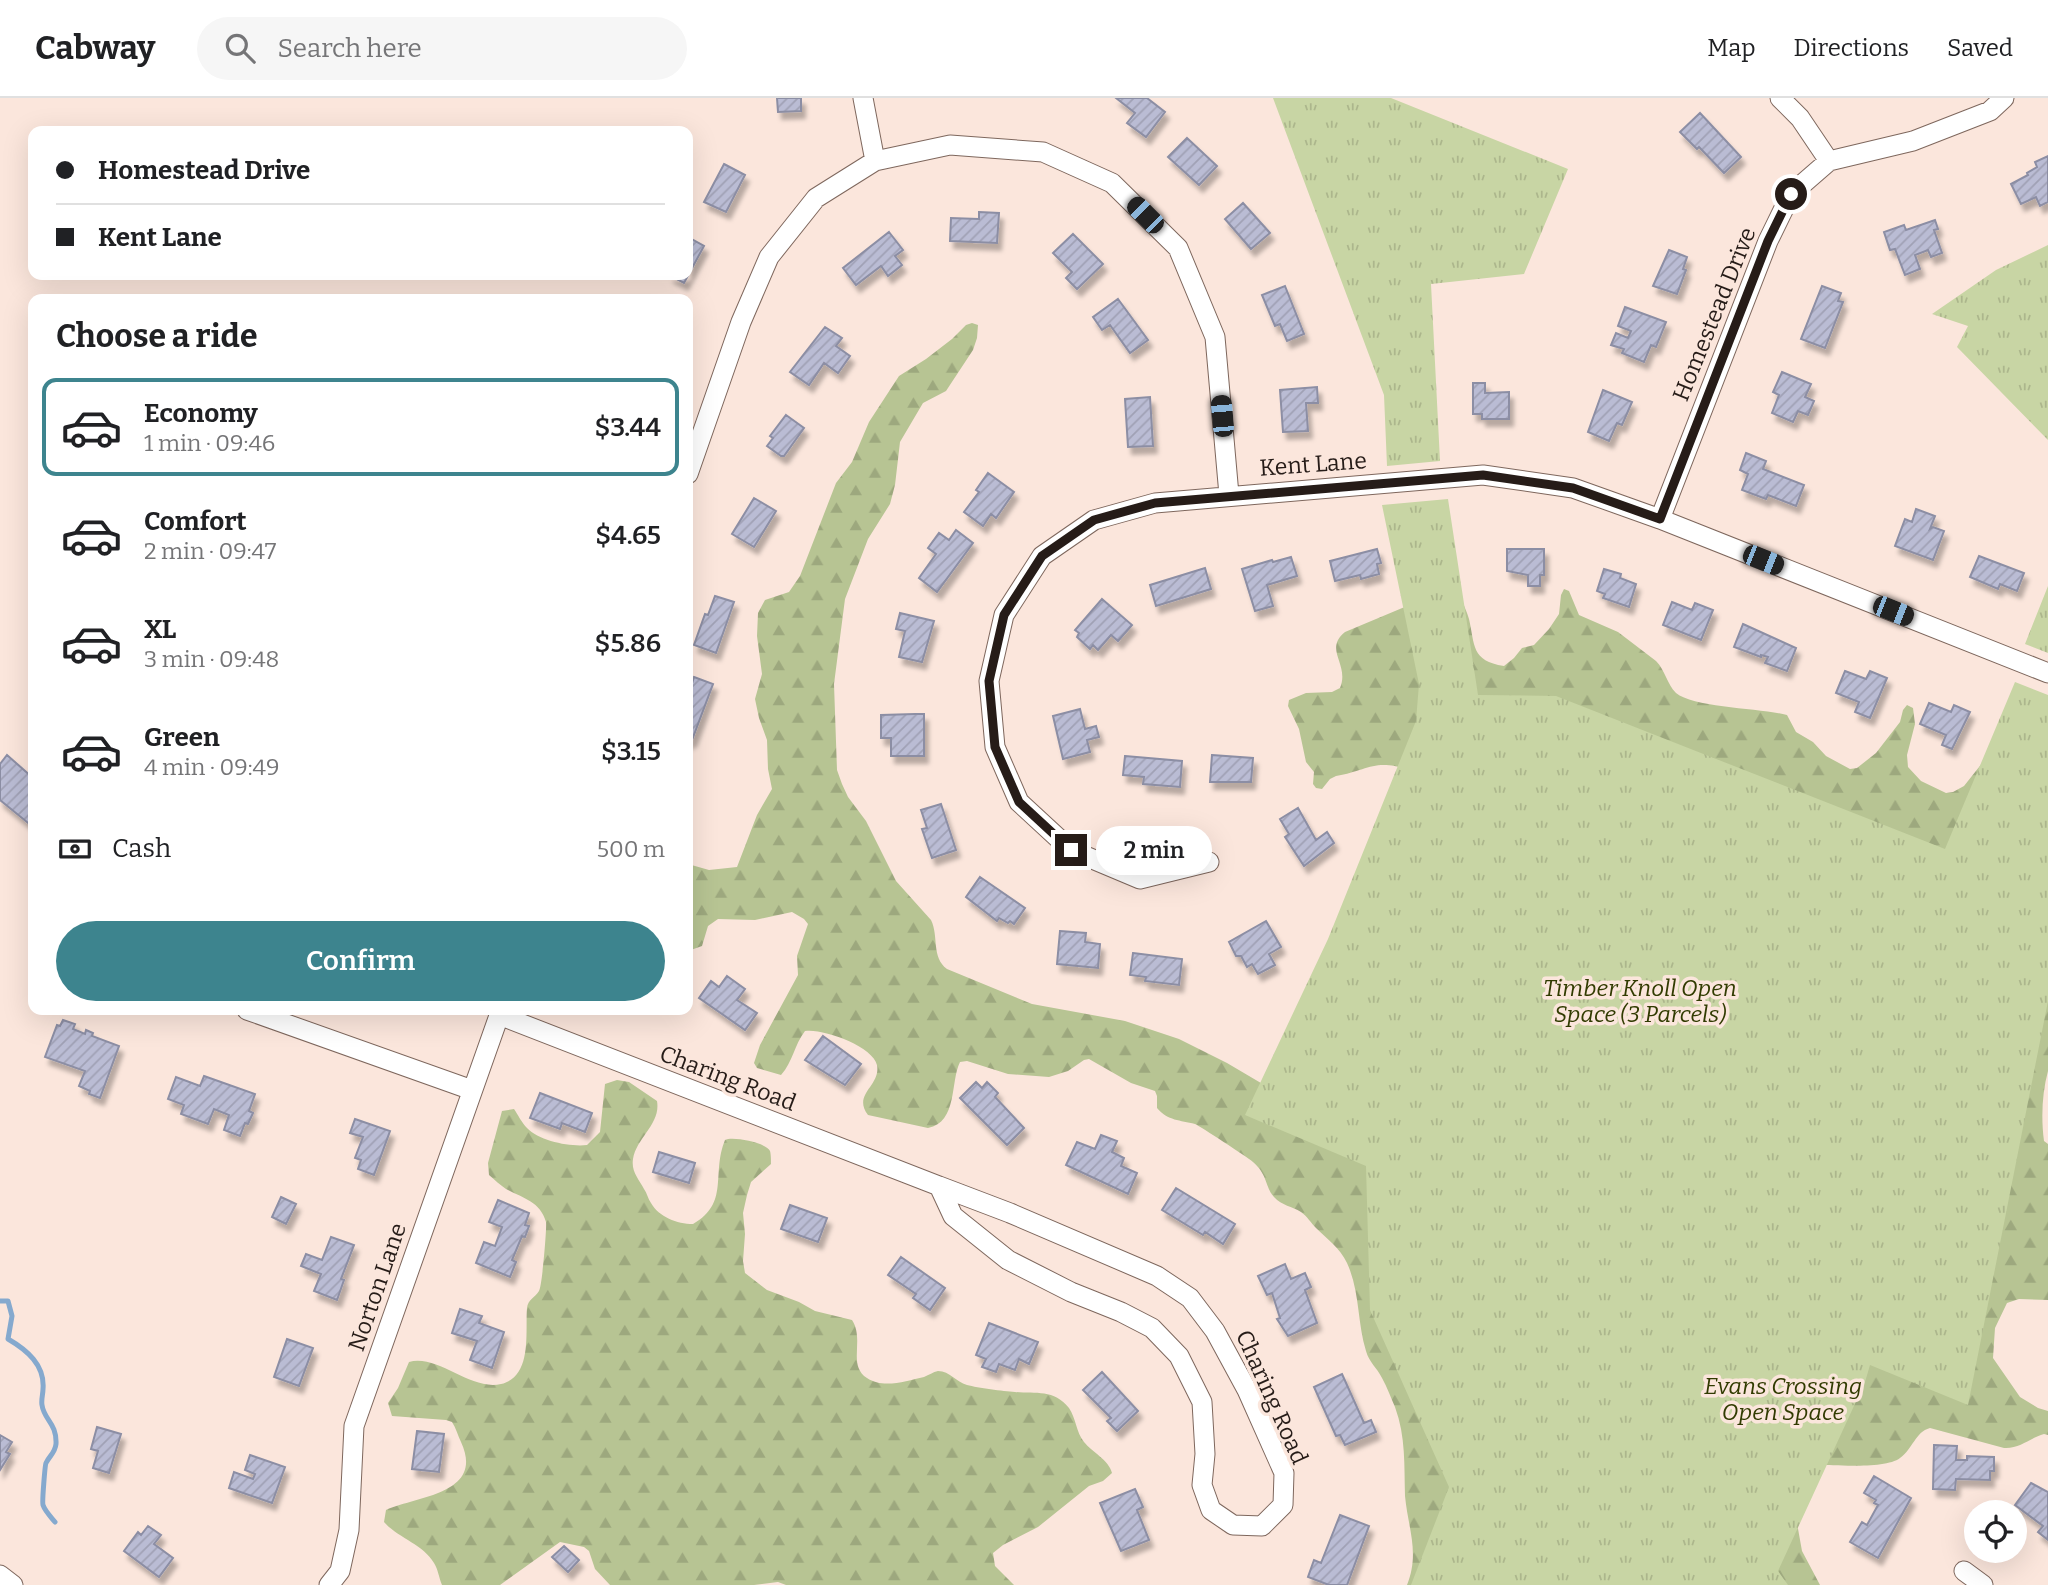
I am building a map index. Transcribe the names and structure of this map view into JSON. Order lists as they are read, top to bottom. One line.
{"streets":{"street":["Homestead Drive","Kent Lane","Charing Road","Norton Lane"]},"crossings":[["Homestead Drive","Kent Lane"]],"parks":["Timber Knoll Open Space (3 Parcels)","Evans Crossing Open Space"],"page":{"header":"Cabway","search":"Search here","nav":["Map","Directions","Saved"],"banner":["Homestead Drive","Kent Lane"],"heading":"Choose a ride","list":[{"name":"Economy","note":"1 min · 09:46","value":"$3.44"},{"name":"Comfort","note":"2 min · 09:47","value":"$4.65"},{"name":"XL","note":"3 min · 09:48","value":"$5.86"},{"name":"Green","note":"4 min · 09:49","value":"$3.15"}],"pay":["Cash","500 m"],"bubble":"2 min","buttons":"Confirm"}}
